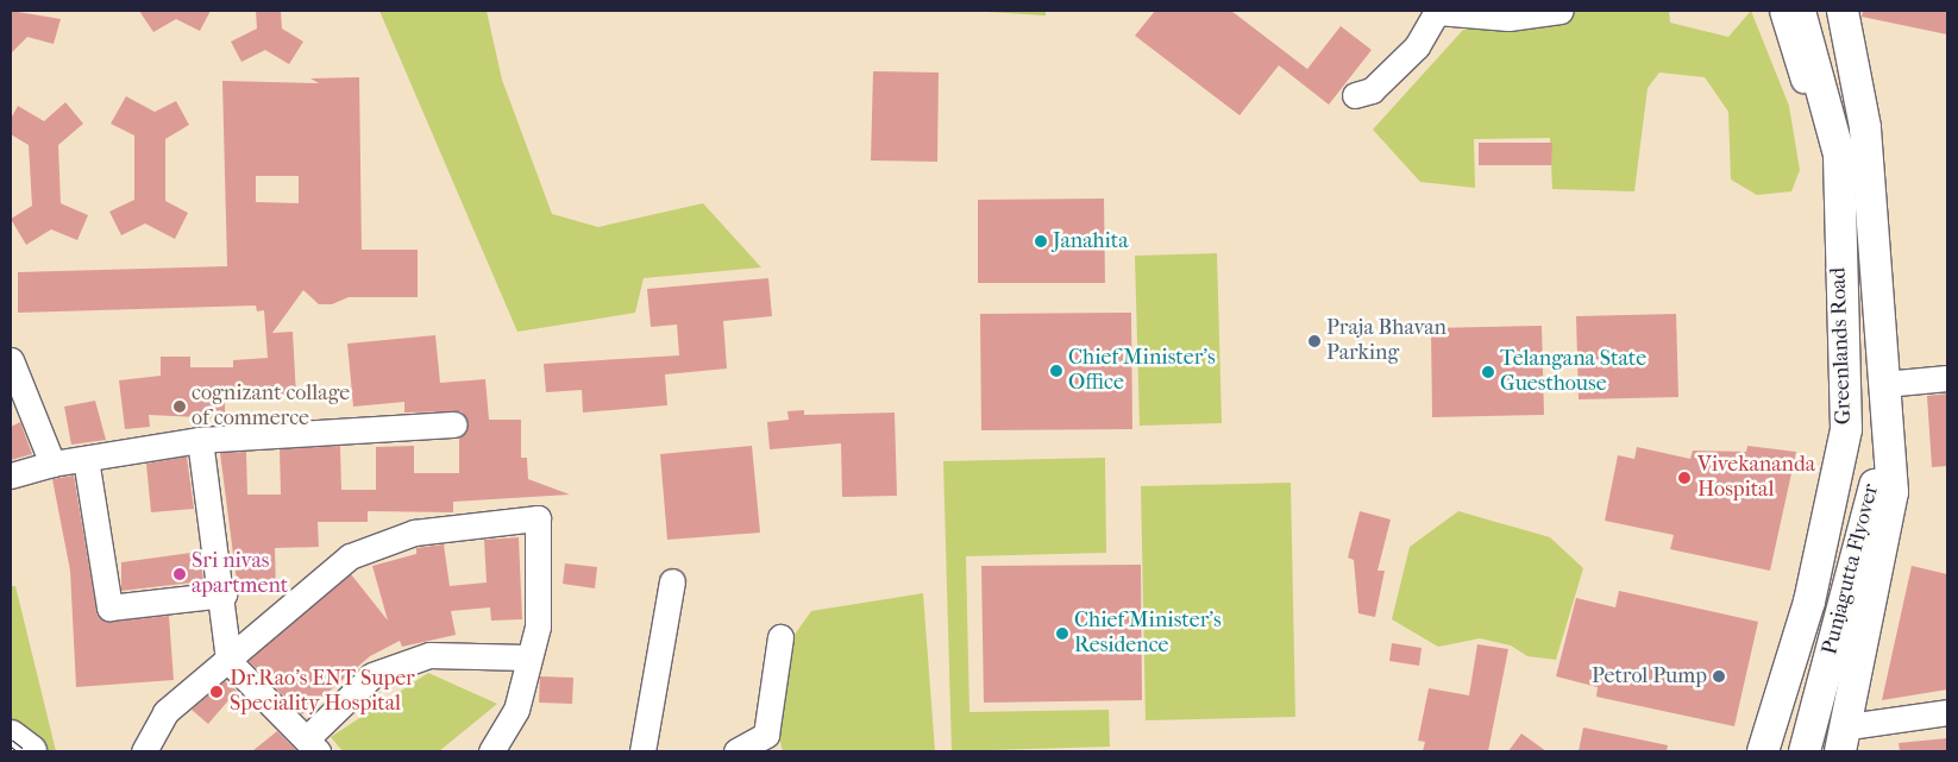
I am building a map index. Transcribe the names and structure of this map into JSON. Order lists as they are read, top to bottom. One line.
{"streets":{"main road":["Greenlands Road","Punjagutta Flyover"]},"crossings":[["Greenlands Road","Punjagutta Flyover"]],"places":["Janahita","Praja Bhavan Parking","Chief Minister's Office","Telangana State Guesthouse","cognizant collage of commerce","Vivekananda Hospital","Sri nivas apartment","Chief Minister's Residence","Petrol Pump","Dr.Rao's ENT Super Speciality Hospital"]}
